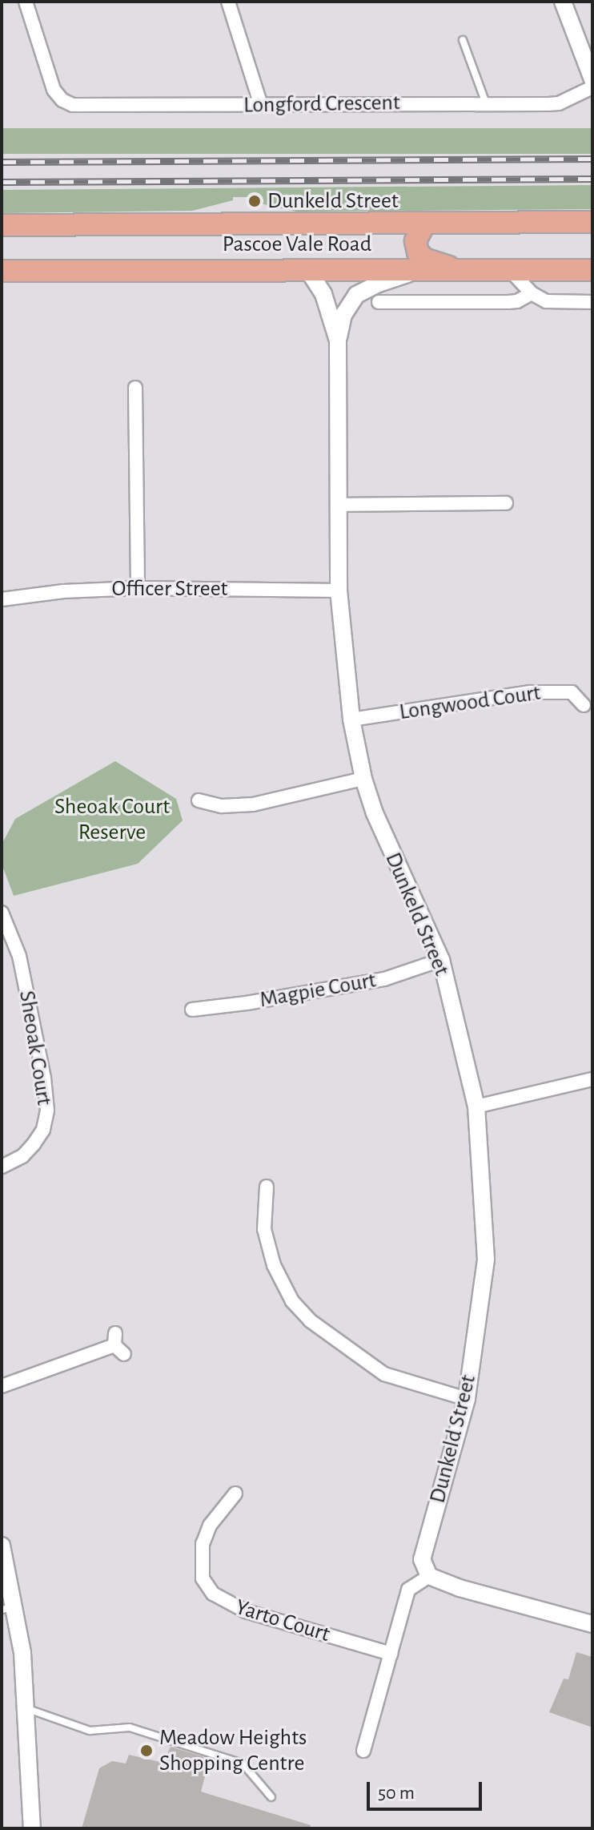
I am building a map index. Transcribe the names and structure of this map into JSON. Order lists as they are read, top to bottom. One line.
{"streets":{"main road":["Pascoe Vale Road"],"street":["Longford Crescent","Officer Street","Longwood Court","Dunkeld Street","Magpie Court","Sheoak Court","Yarto Court"]},"crossings":[["Pascoe Vale Road","Dunkeld Street"],["Officer Street","Dunkeld Street"],["Longwood Court","Dunkeld Street"],["Dunkeld Street","Magpie Court"]],"parks":["Sheoak Court Reserve"],"places":["Dunkeld Street","Meadow Heights Shopping Centre"],"scale_bar":"50 m"}
